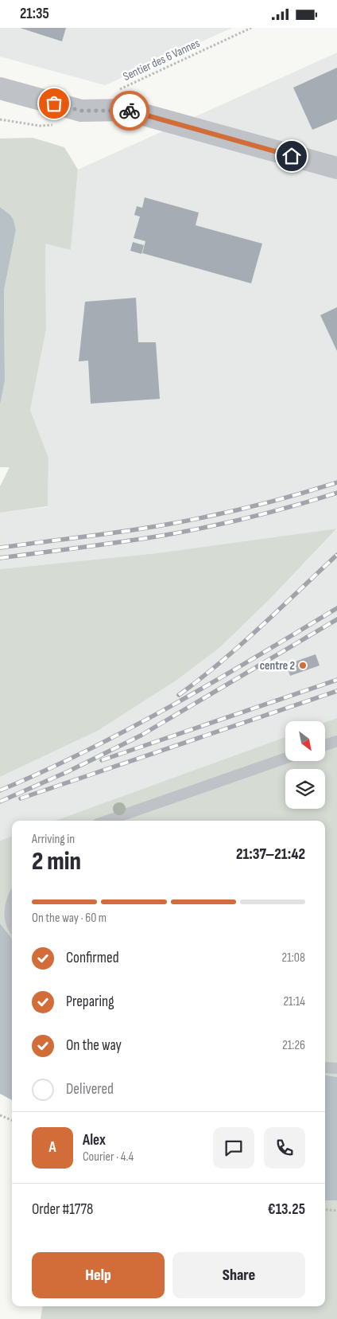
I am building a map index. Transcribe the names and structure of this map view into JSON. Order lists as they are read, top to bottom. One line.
{"streets":{"path":["Sentier des 6 Vannes"]},"places":["centre 2"],"north":"bottom right","page":{"status":"21:35","heading":["2 min","Arriving in","21:37–21:42"],"panel":["Alex","Courier · 4.4","Order #1778","€13.25"],"bar":"On the way · 60 m","list":[["Confirmed","21:08"],["Preparing","21:14"],["On the way","21:26"],"Delivered"],"round":"A","buttons":["Help","Share"]}}
